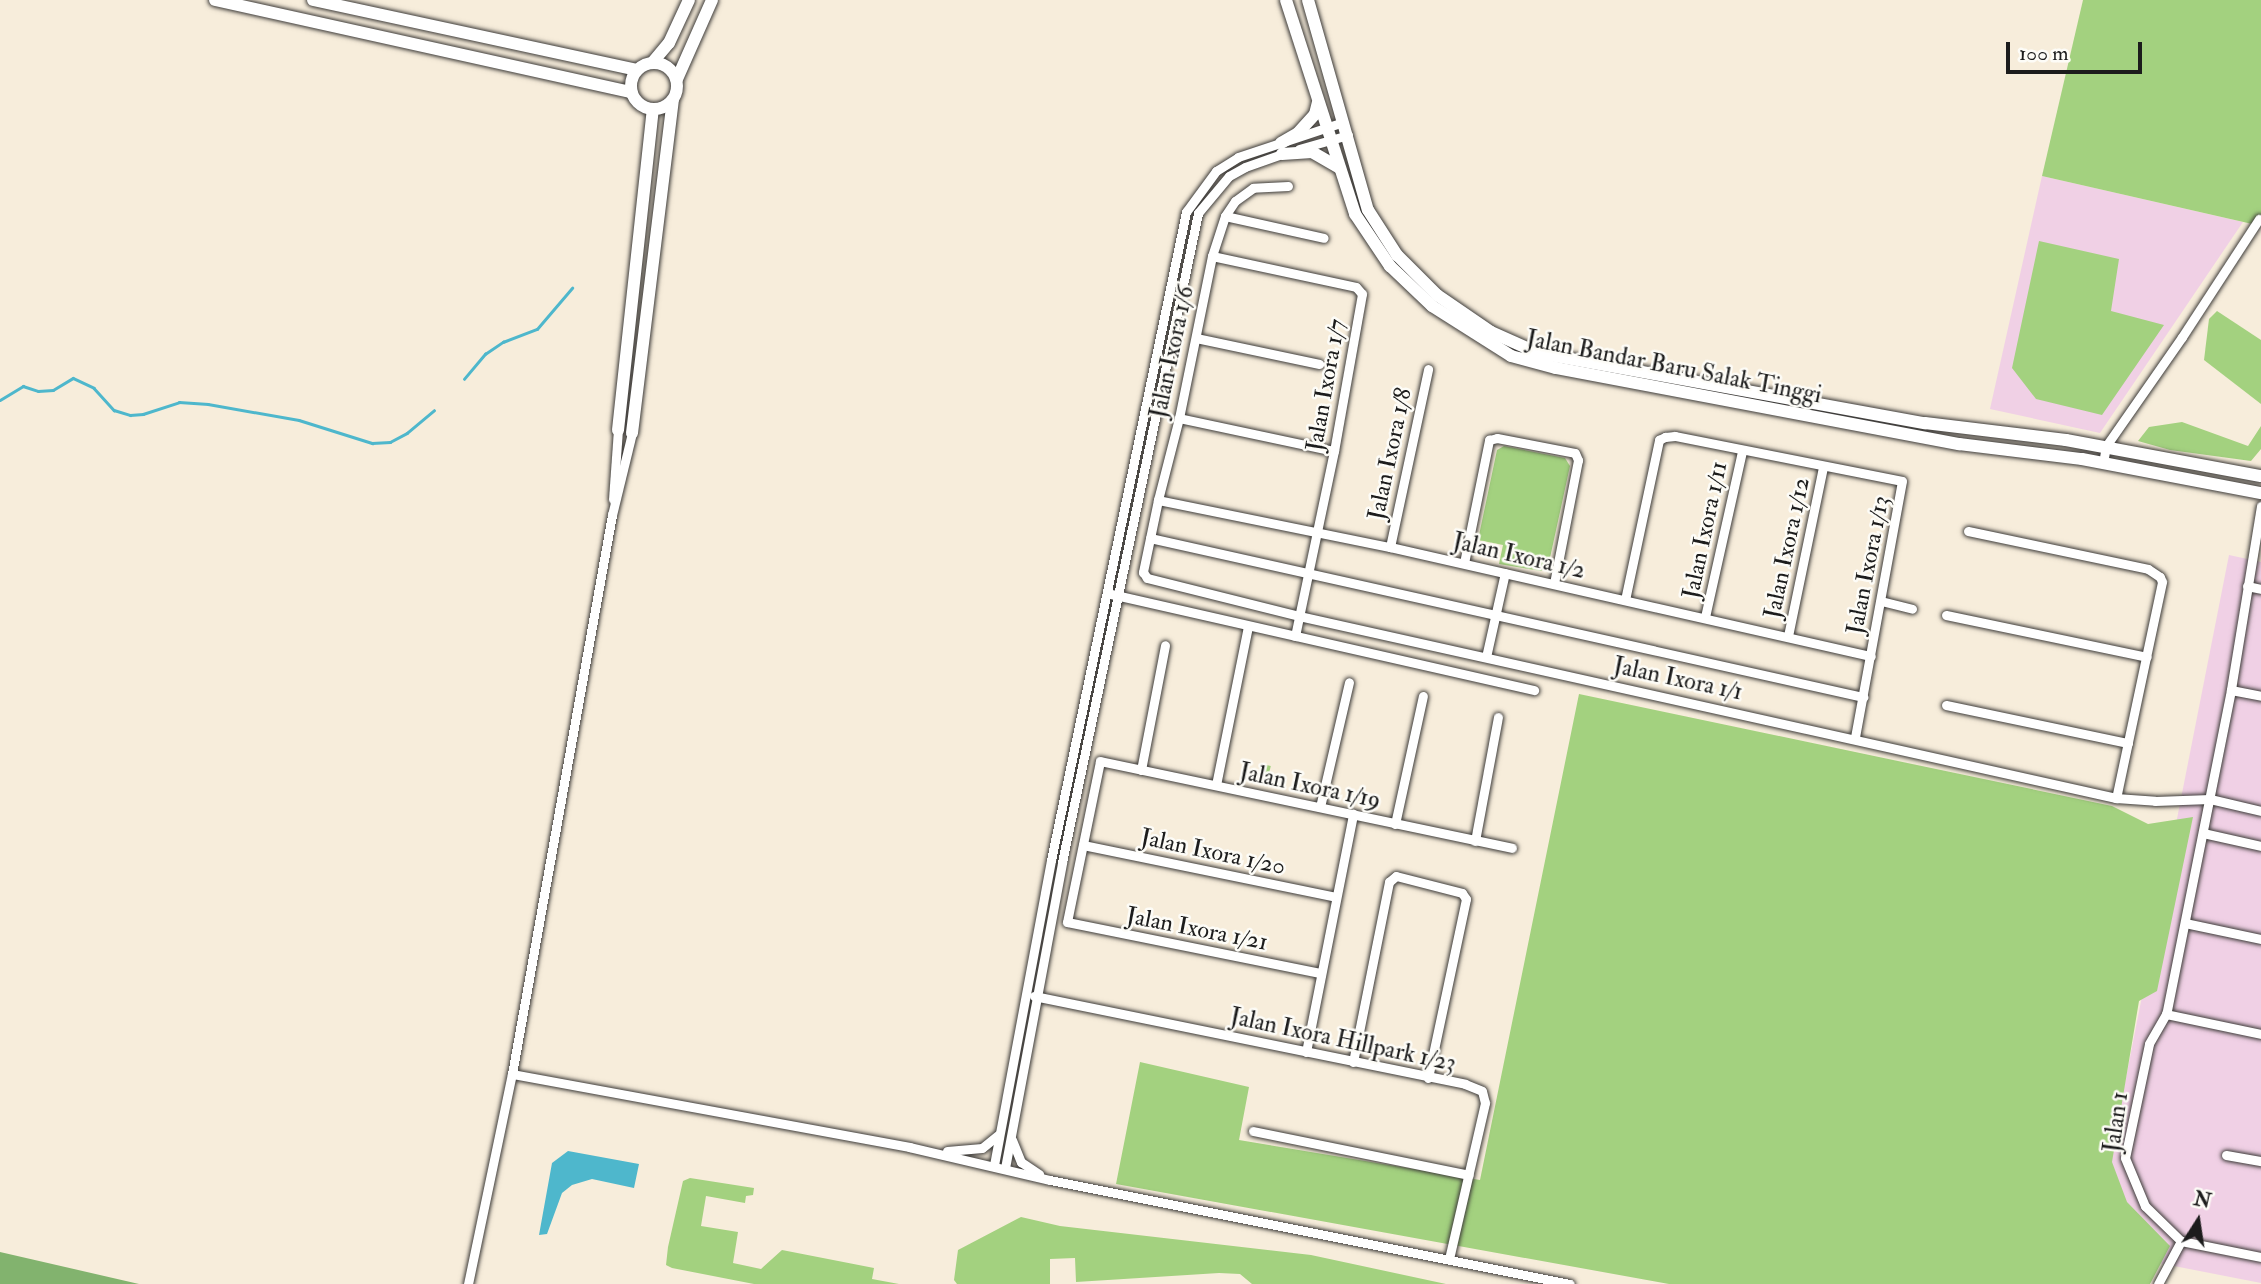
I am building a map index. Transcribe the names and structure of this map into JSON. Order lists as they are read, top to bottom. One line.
{"streets":{"main road":["Jalan Bandar Baru Salak Tinggi"],"street":["Jalan Ixora 1/6","Jalan Ixora 1/7","Jalan Ixora 1/8","Jalan Ixora 1/11","Jalan Ixora 1/12","Jalan Ixora 1/2","Jalan Ixora 1/13","Jalan Ixora 1/1","Jalan Ixora 1/19","Jalan Ixora 1/20","Jalan Ixora 1/21","Jalan Ixora Hillpark 1/23","Jalan 1"]},"crossings":[["Jalan Ixora 1/6","Jalan Ixora 1/7"],["Jalan Ixora 1/6","Jalan Ixora 1/2"],["Jalan Ixora 1/6","Jalan Ixora 1/1"],["Jalan Ixora 1/7","Jalan Ixora 1/2"],["Jalan Ixora 1/7","Jalan Ixora 1/1"],["Jalan Ixora 1/8","Jalan Ixora 1/2"],["Jalan Ixora 1/11","Jalan Ixora 1/2"],["Jalan Ixora 1/12","Jalan Ixora 1/2"],["Jalan Ixora 1/12","Jalan Ixora 1/13"],["Jalan Ixora 1/2","Jalan Ixora 1/13"],["Jalan Ixora 1/13","Jalan Ixora 1/1"],["Jalan Ixora 1/19","Jalan Ixora 1/20"],["Jalan Ixora 1/19","Jalan Ixora 1/21"],["Jalan Ixora 1/20","Jalan Ixora 1/21"]],"scale_bar":"100 m","north":"top"}
